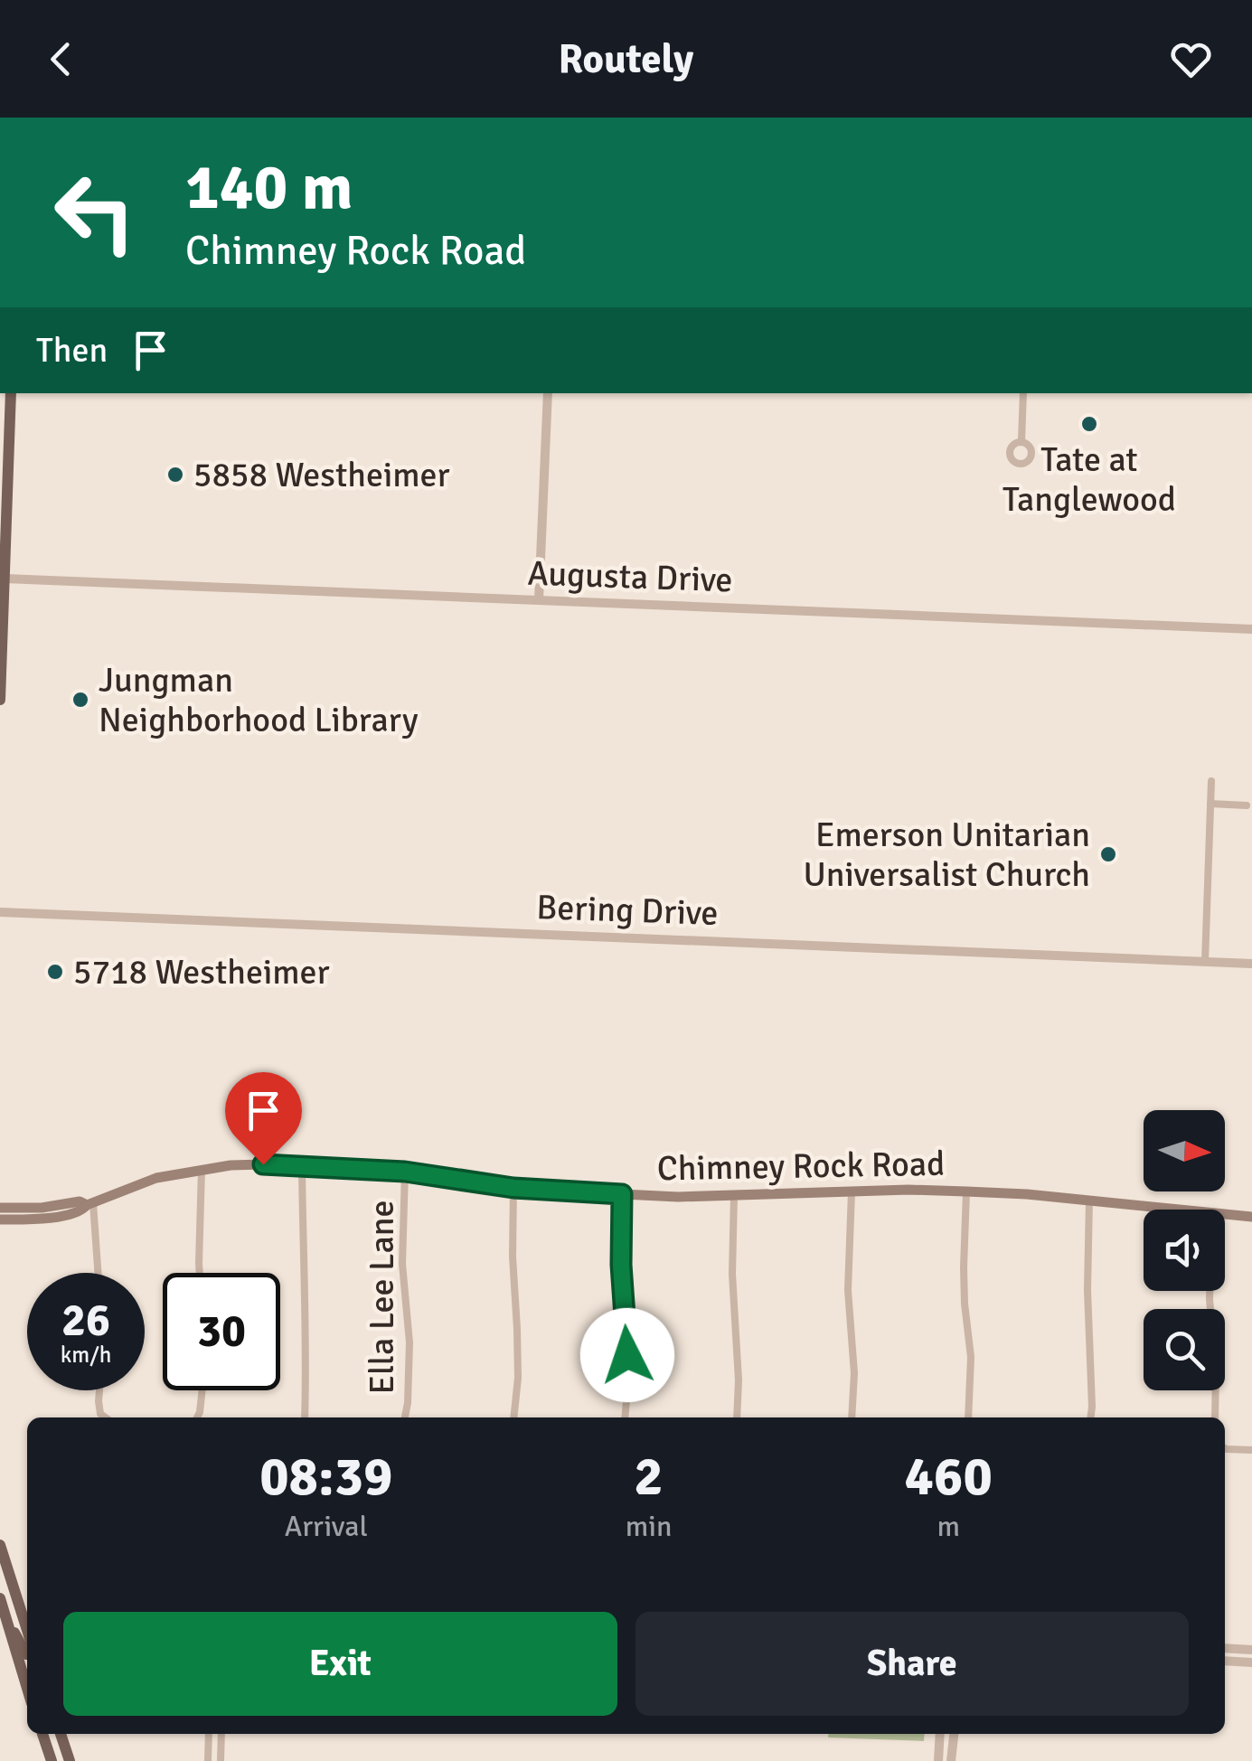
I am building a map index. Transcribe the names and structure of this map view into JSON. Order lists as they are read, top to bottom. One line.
{"streets":{"main road":["Chimney Rock Road"],"street":["Augusta Drive","Bering Drive","Ella Lee Lane"]},"crossings":[["Chimney Rock Road","Ella Lee Lane"]],"places":["Tate at Tanglewood","5858 Westheimer","Jungman Neighborhood Library","Emerson Unitarian Universalist Church","5718 Westheimer"],"north":"right","page":{"header":"Routely","turn":["140 m","Chimney Rock Road"],"then":"Then","speed":"26 km/h","limit":"30","eta":["08:39","Arrival","2","min","460","m"],"buttons":["Exit","Share"]}}
